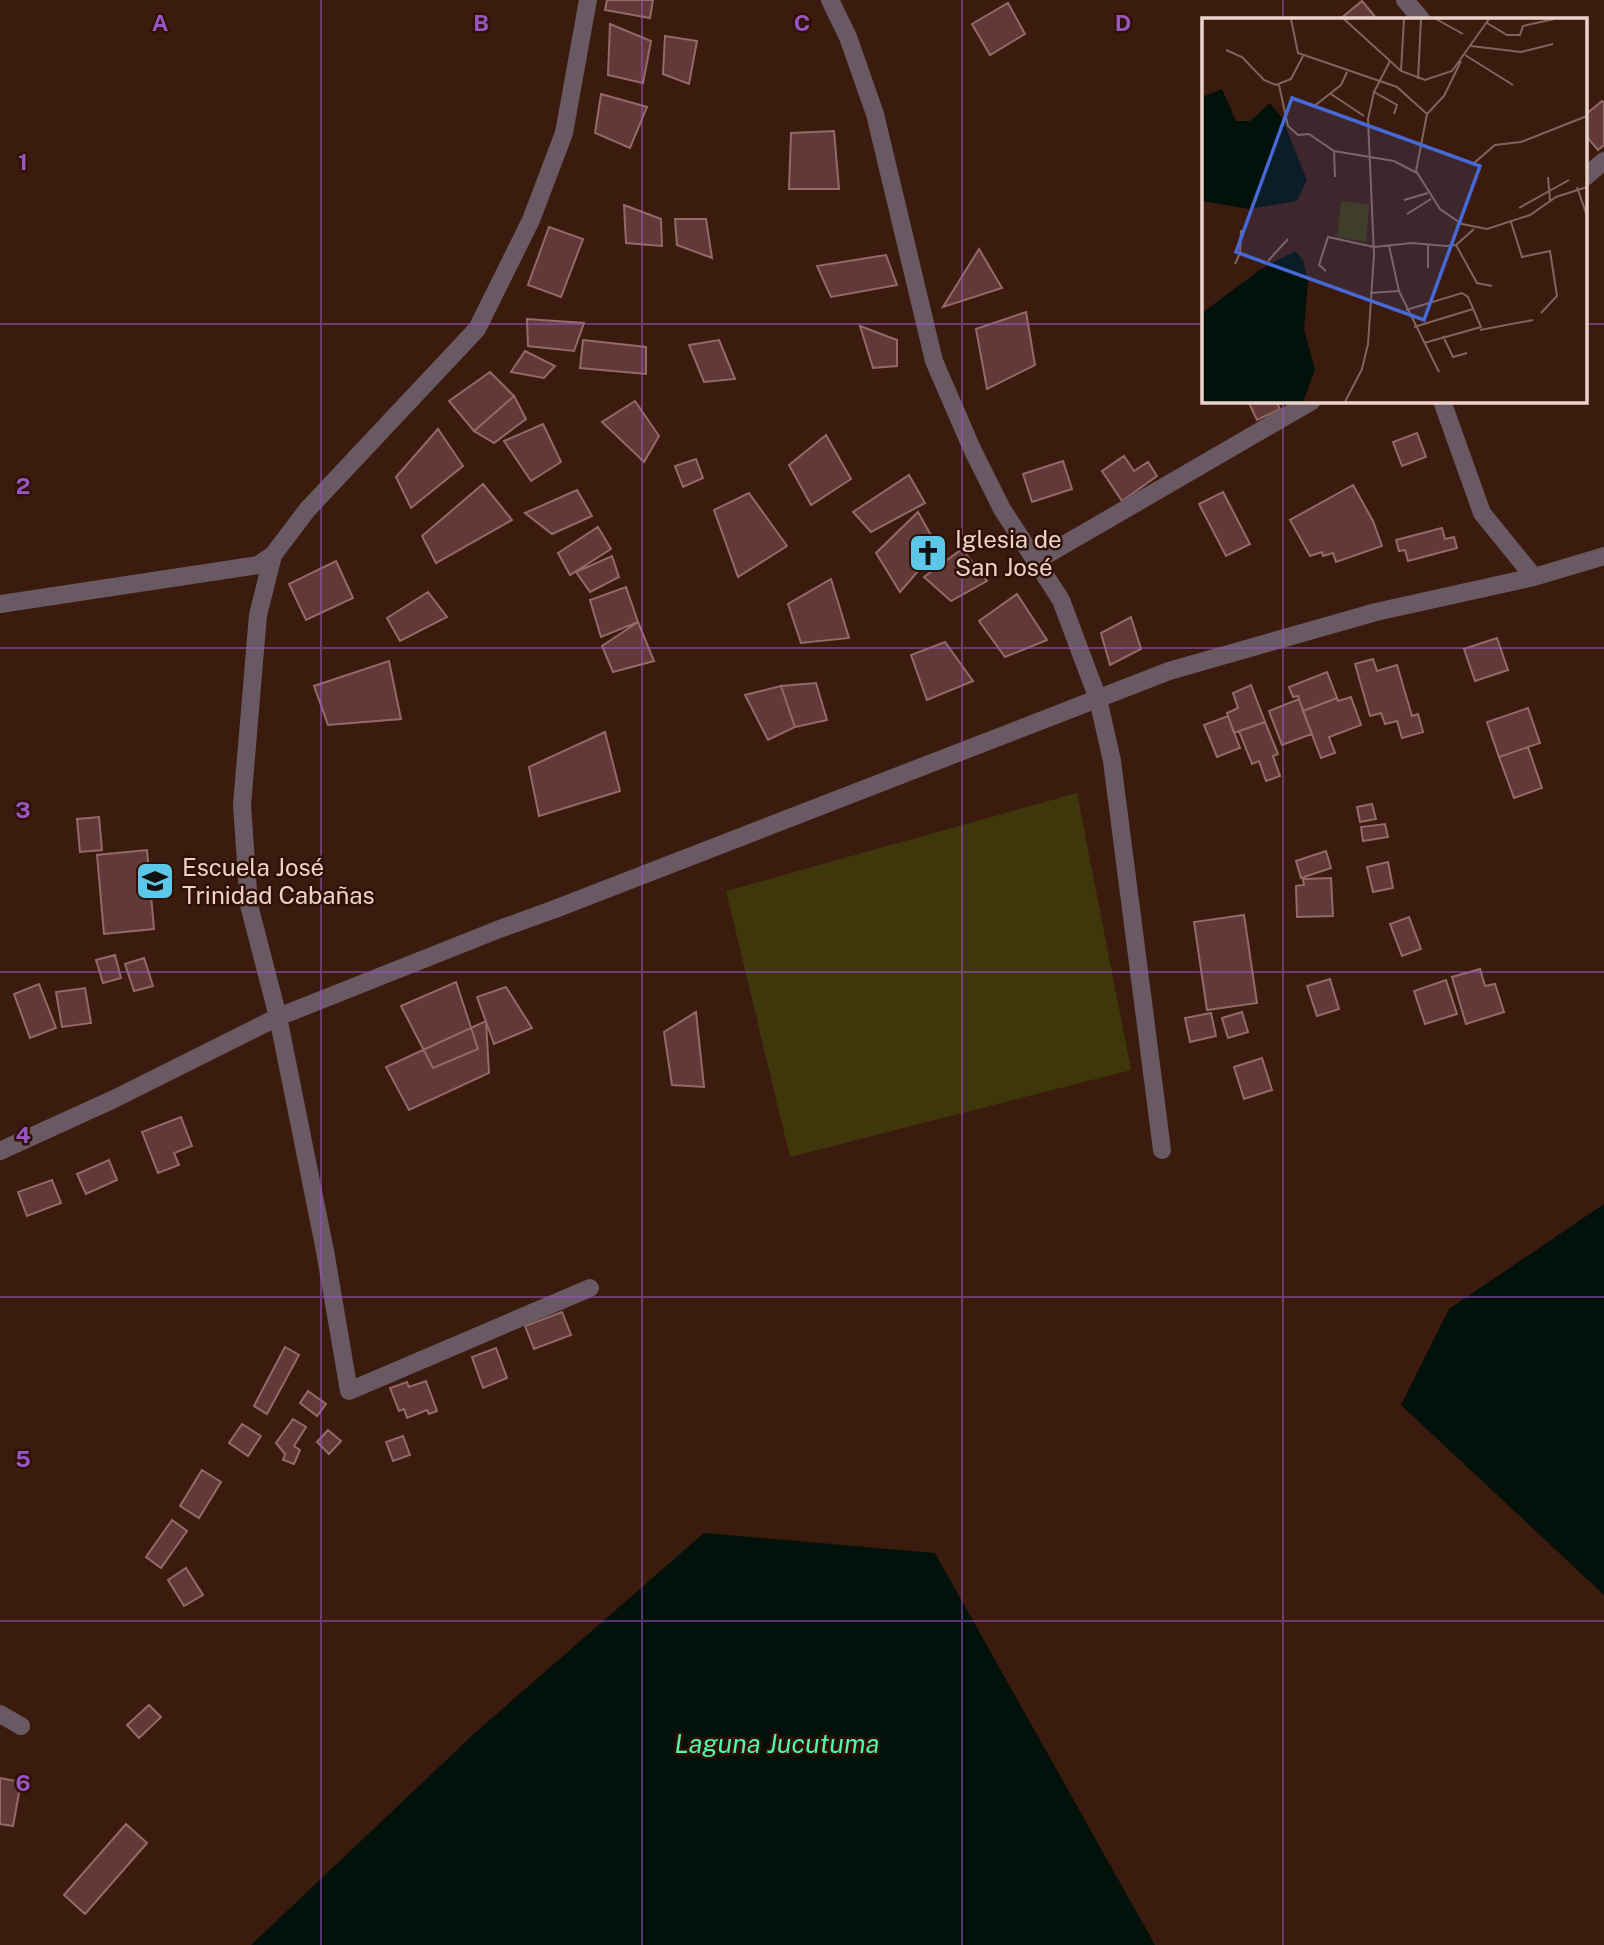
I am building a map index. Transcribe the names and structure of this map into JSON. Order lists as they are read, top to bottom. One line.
{"water":["Laguna Jucutuma"],"places":{"church":["Iglesia de San José"],"school or university":["Escuela José Trinidad Cabañas"]},"grid":{"columns":["A","B","C","D"],"rows":["1","2","3","4","5","6"]}}
